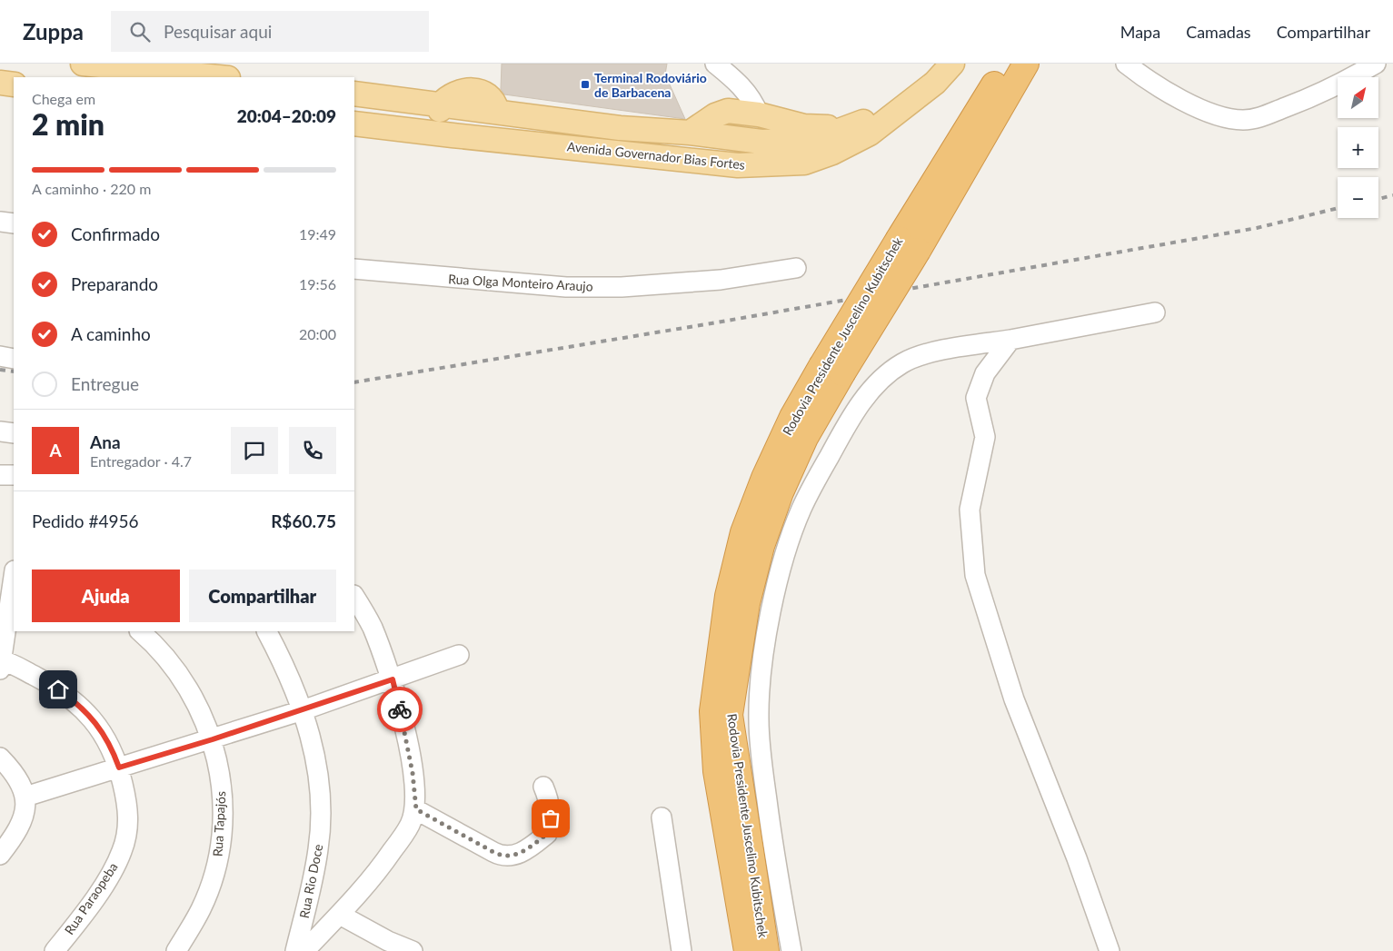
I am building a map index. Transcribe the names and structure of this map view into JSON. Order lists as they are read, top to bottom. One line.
{"streets":{"highway":["Rodovia Presidente Juscelino Kubitschek"],"main road":["Avenida Governador Bias Fortes"],"street":["Rua Olga Monteiro Araujo","Rua Tapajós","Rua Rio Doce","Rua Paraopeba"]},"places":{"transit":["Terminal Rodoviário de Barbacena"]},"north":"top right","page":{"header":"Zuppa","search":"Pesquisar aqui","nav":["Mapa","Camadas","Compartilhar"],"map_buttons":["+","−"],"heading":["2 min","Chega em","20:04–20:09"],"panel":["Ana","Entregador · 4.7","Pedido #4956","R$60.75"],"bar":"A caminho · 220 m","list":[["Confirmado","19:49"],["Preparando","19:56"],["A caminho","20:00"],"Entregue"],"round":"A","buttons":["Ajuda","Compartilhar"]}}
